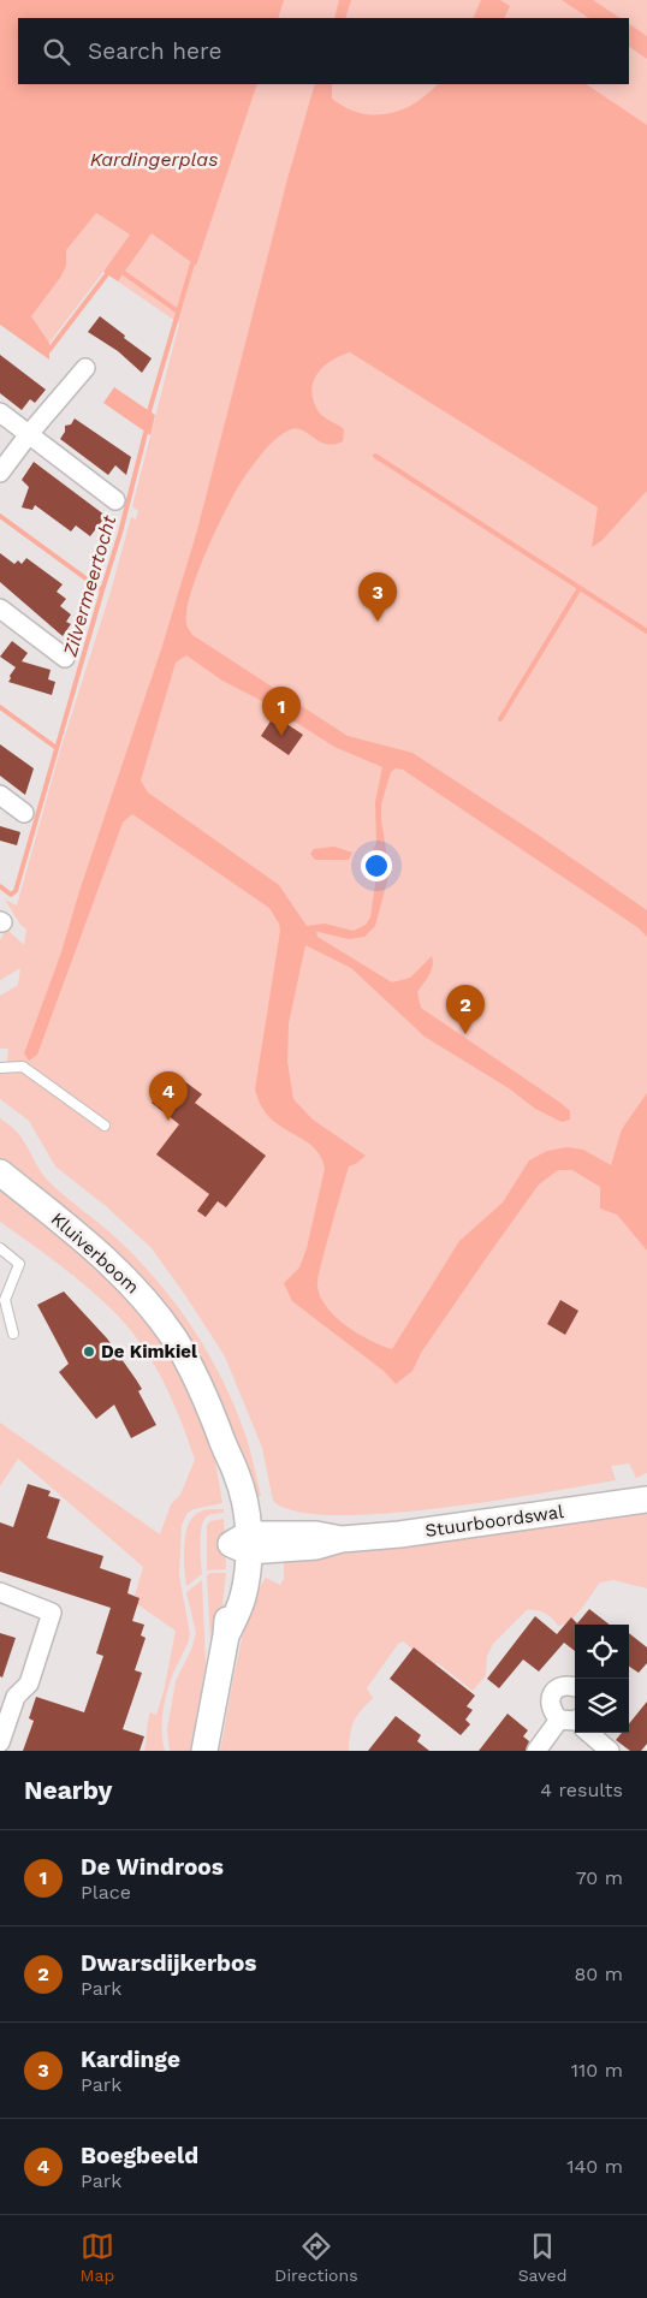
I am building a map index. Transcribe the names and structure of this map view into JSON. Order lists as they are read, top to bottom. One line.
{"streets":{"main road":["Kluiverboom","Stuurboordswal"]},"crossings":[["Kluiverboom","Stuurboordswal"]],"water":["Kardingerplas","Zilvermeertocht"],"places":["De Kimkiel"],"page":{"search":"Search here","pins":["3","1","2","4"],"heading":["Nearby","4 results"],"list":[{"mark":"1","name":"De Windroos","note":"Place","value":"70 m"},{"mark":"2","name":"Dwarsdijkerbos","note":"Park","value":"80 m"},{"mark":"3","name":"Kardinge","note":"Park","value":"110 m"},{"mark":"4","name":"Boegbeeld","note":"Park","value":"140 m"}],"nav":["Map","Directions","Saved"]}}
